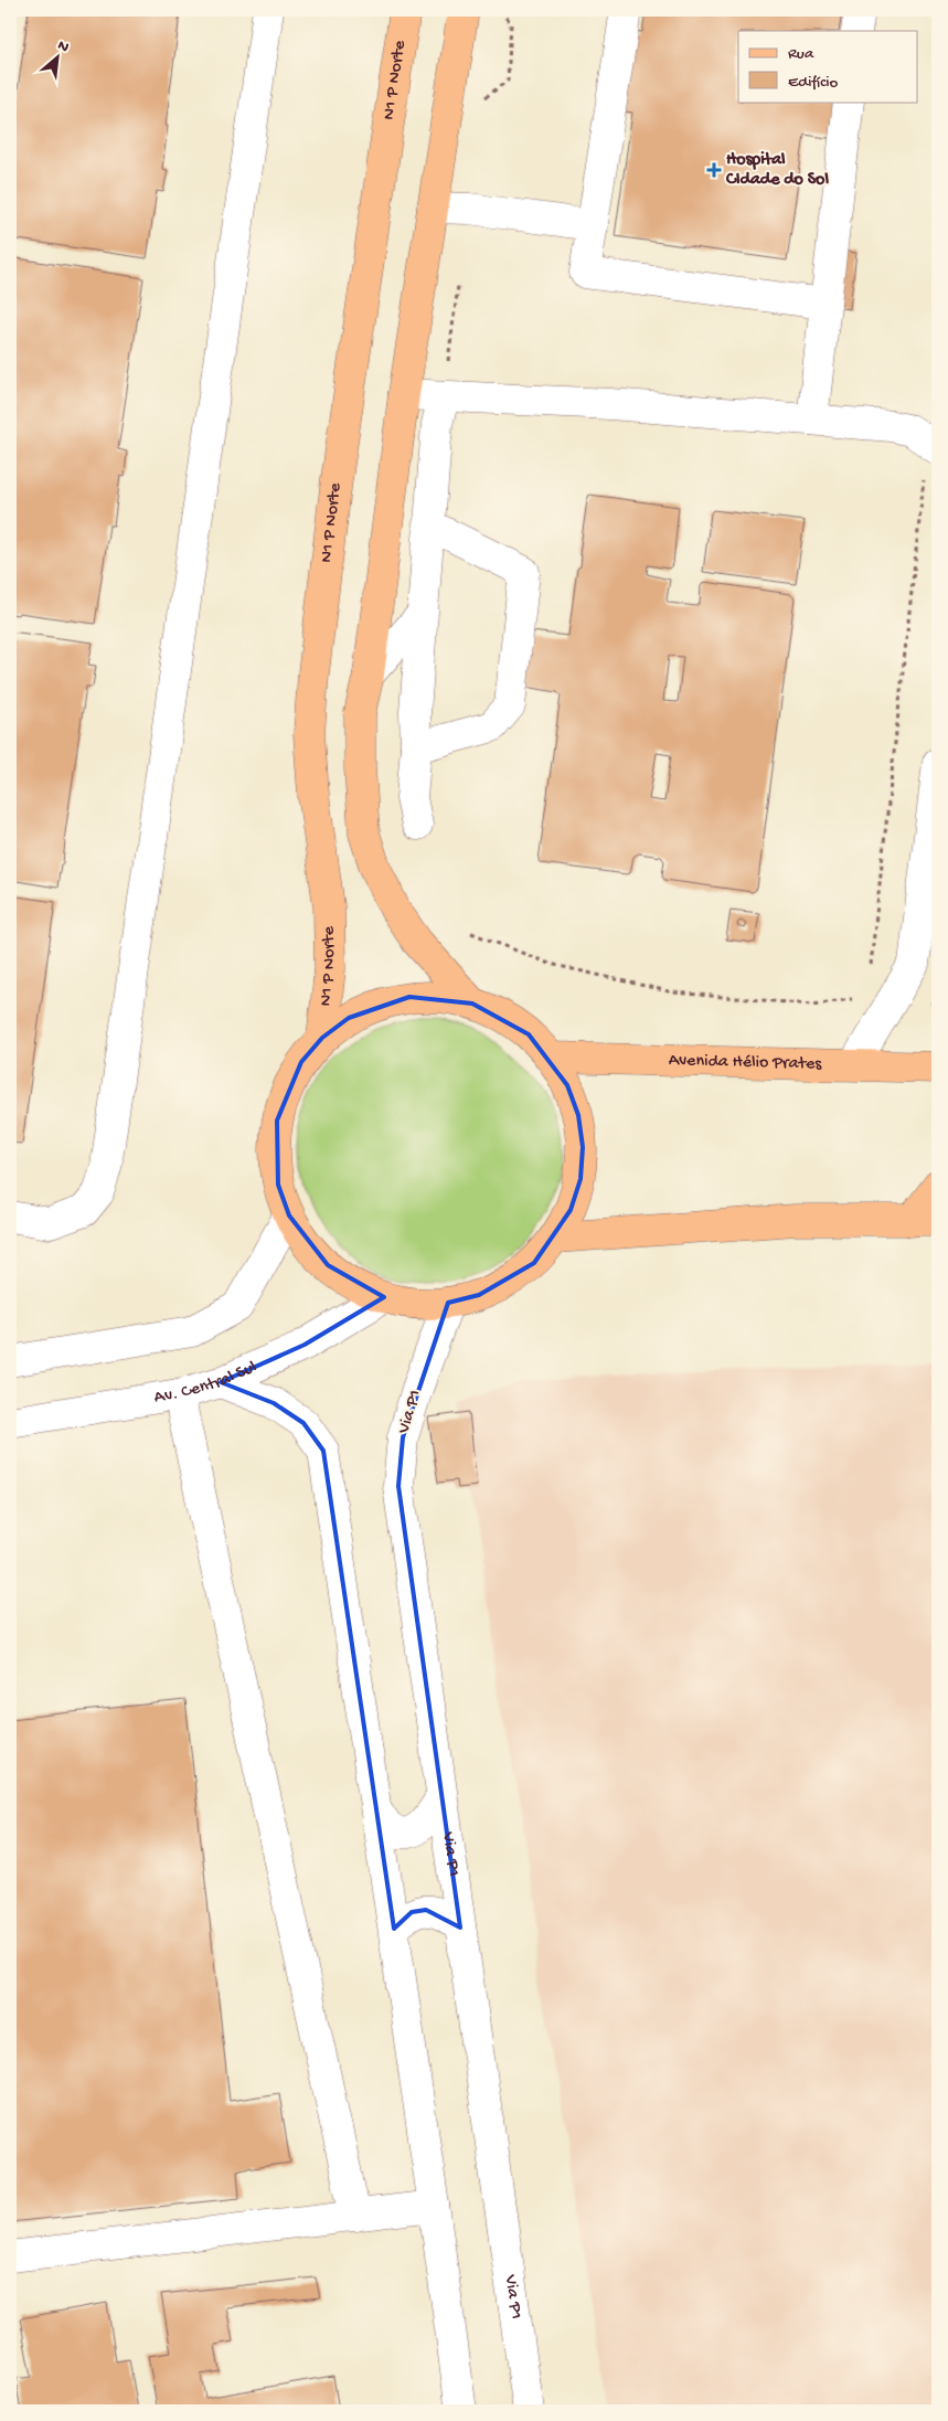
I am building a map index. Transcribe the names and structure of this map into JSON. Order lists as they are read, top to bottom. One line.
{"streets":{"main road":["N1 P Norte","Avenida Hélio Prates"],"street":["Av. Central Sul","Via P1"]},"places":{"health":["Hospital CIdade do Sol"]},"legend":["Rua","Edifício"],"north":"top right"}
